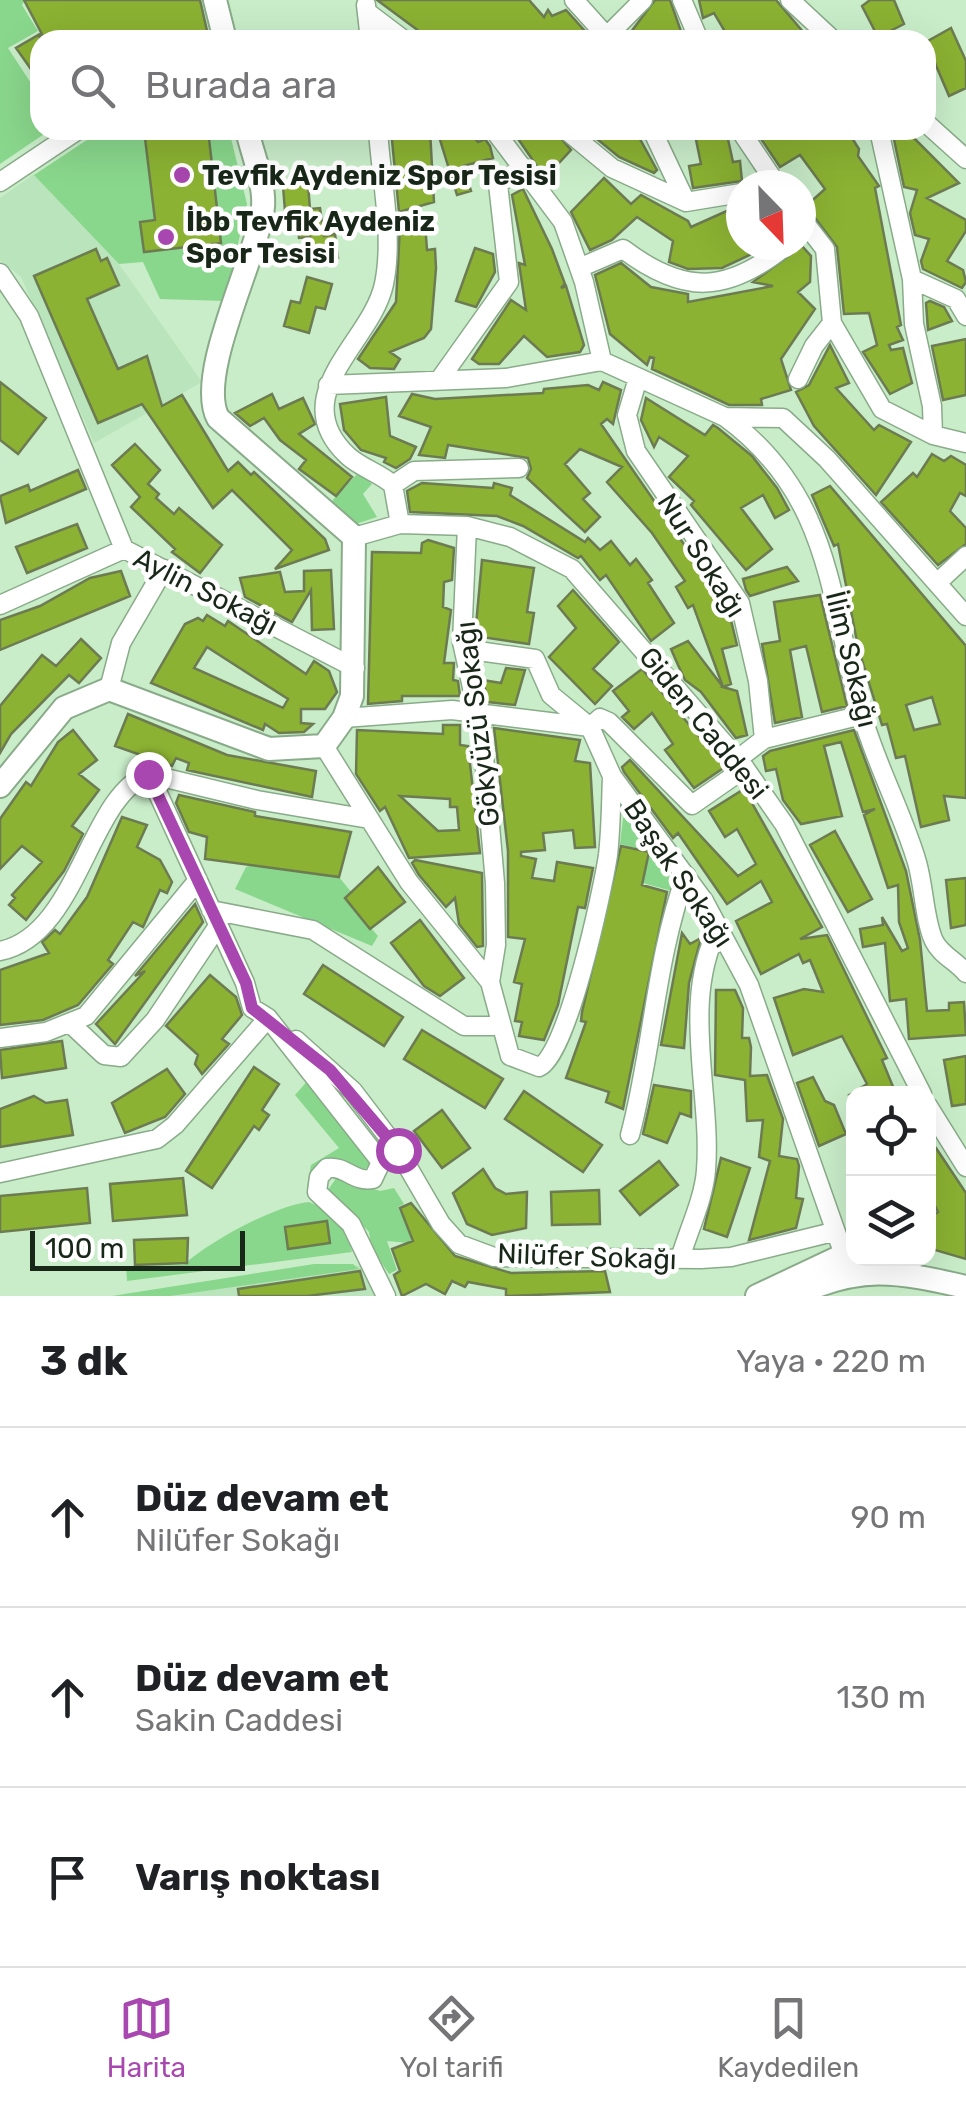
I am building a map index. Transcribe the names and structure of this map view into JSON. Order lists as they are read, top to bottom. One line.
{"streets":{"street":["Nur Sokağı","Aylin Sokağı","İlim Sokağı","Giden Caddesi","Gökyüzü Sokağı","Başak Sokağı","Nilüfer Sokağı"]},"crossings":[["Giden Caddesi","Gökyüzü Sokağı"],["Başak Sokağı","Nilüfer Sokağı"]],"places":["Tevfik Aydeniz Spor Tesisi","İbb Tevfik Aydeniz Spor Tesisi"],"scale_bar":"100 m","north":"bottom right","page":{"search":"Burada ara","scale":"100 m","heading":["3 dk","Yaya · 220 m"],"list":[["Düz devam et","Nilüfer Sokağı","90 m"],["Düz devam et","Sakin Caddesi","130 m"],"Varış noktası"],"nav":["Harita","Yol tarifi","Kaydedilen"]}}
